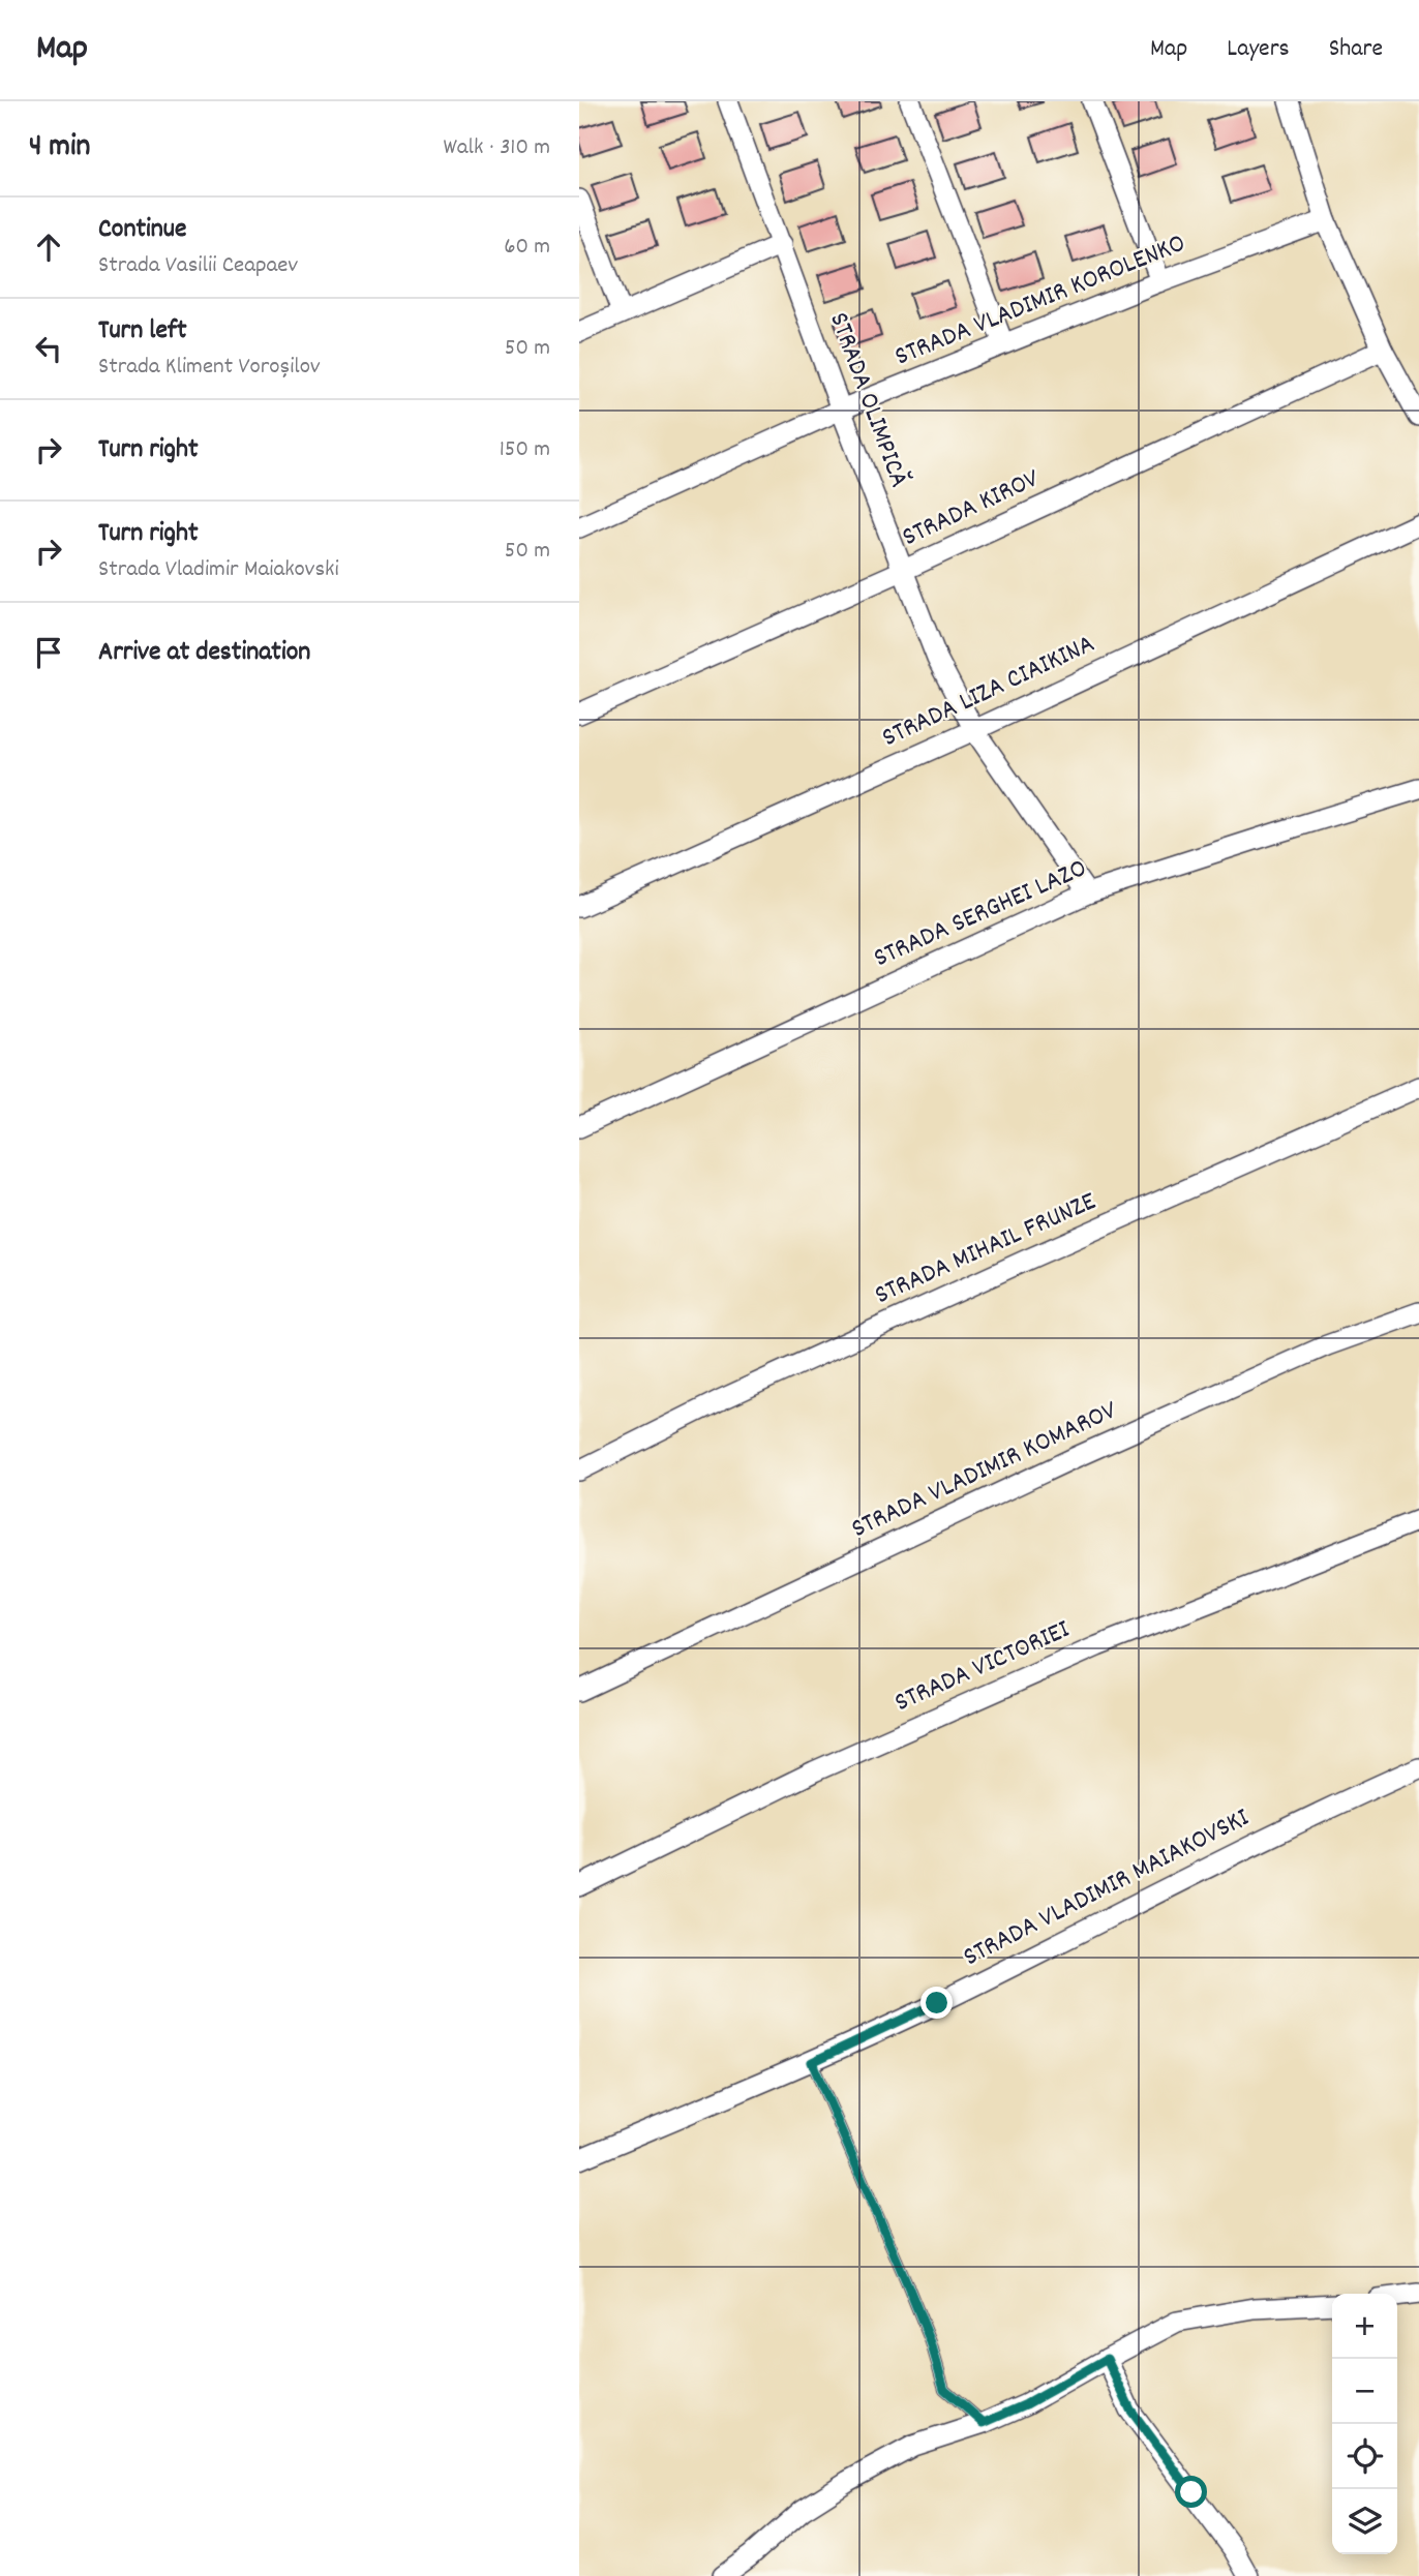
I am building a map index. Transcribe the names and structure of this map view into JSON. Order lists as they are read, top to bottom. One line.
{"streets":{"street":["STRADA VLADIMIR KOROLENKO","STRADA OLIMPICĂ","STRADA KIROV","STRADA LIZA CIAIKINA","STRADA SERGHEI LAZO","STRADA MIHAIL FRUNZE","STRADA VLADIMIR KOMAROV","STRADA VICTORIEI","STRADA VLADIMIR MAIAKOVSKI"]},"crossings":[["STRADA VLADIMIR KOROLENKO","STRADA OLIMPICĂ"],["STRADA OLIMPICĂ","STRADA KIROV"],["STRADA OLIMPICĂ","STRADA LIZA CIAIKINA"],["STRADA OLIMPICĂ","STRADA SERGHEI LAZO"]],"page":{"header":"Map","nav":["Map","Layers","Share"],"heading":["4 min","Walk · 310 m"],"list":[["Continue","Strada Vasilii Ceapaev","60 m"],["Turn left","Strada Kliment Voroșilov","50 m"],["Turn right","150 m"],["Turn right","Strada Vladimir Maiakovski","50 m"],"Arrive at destination"],"map_buttons":["+","−"]}}
